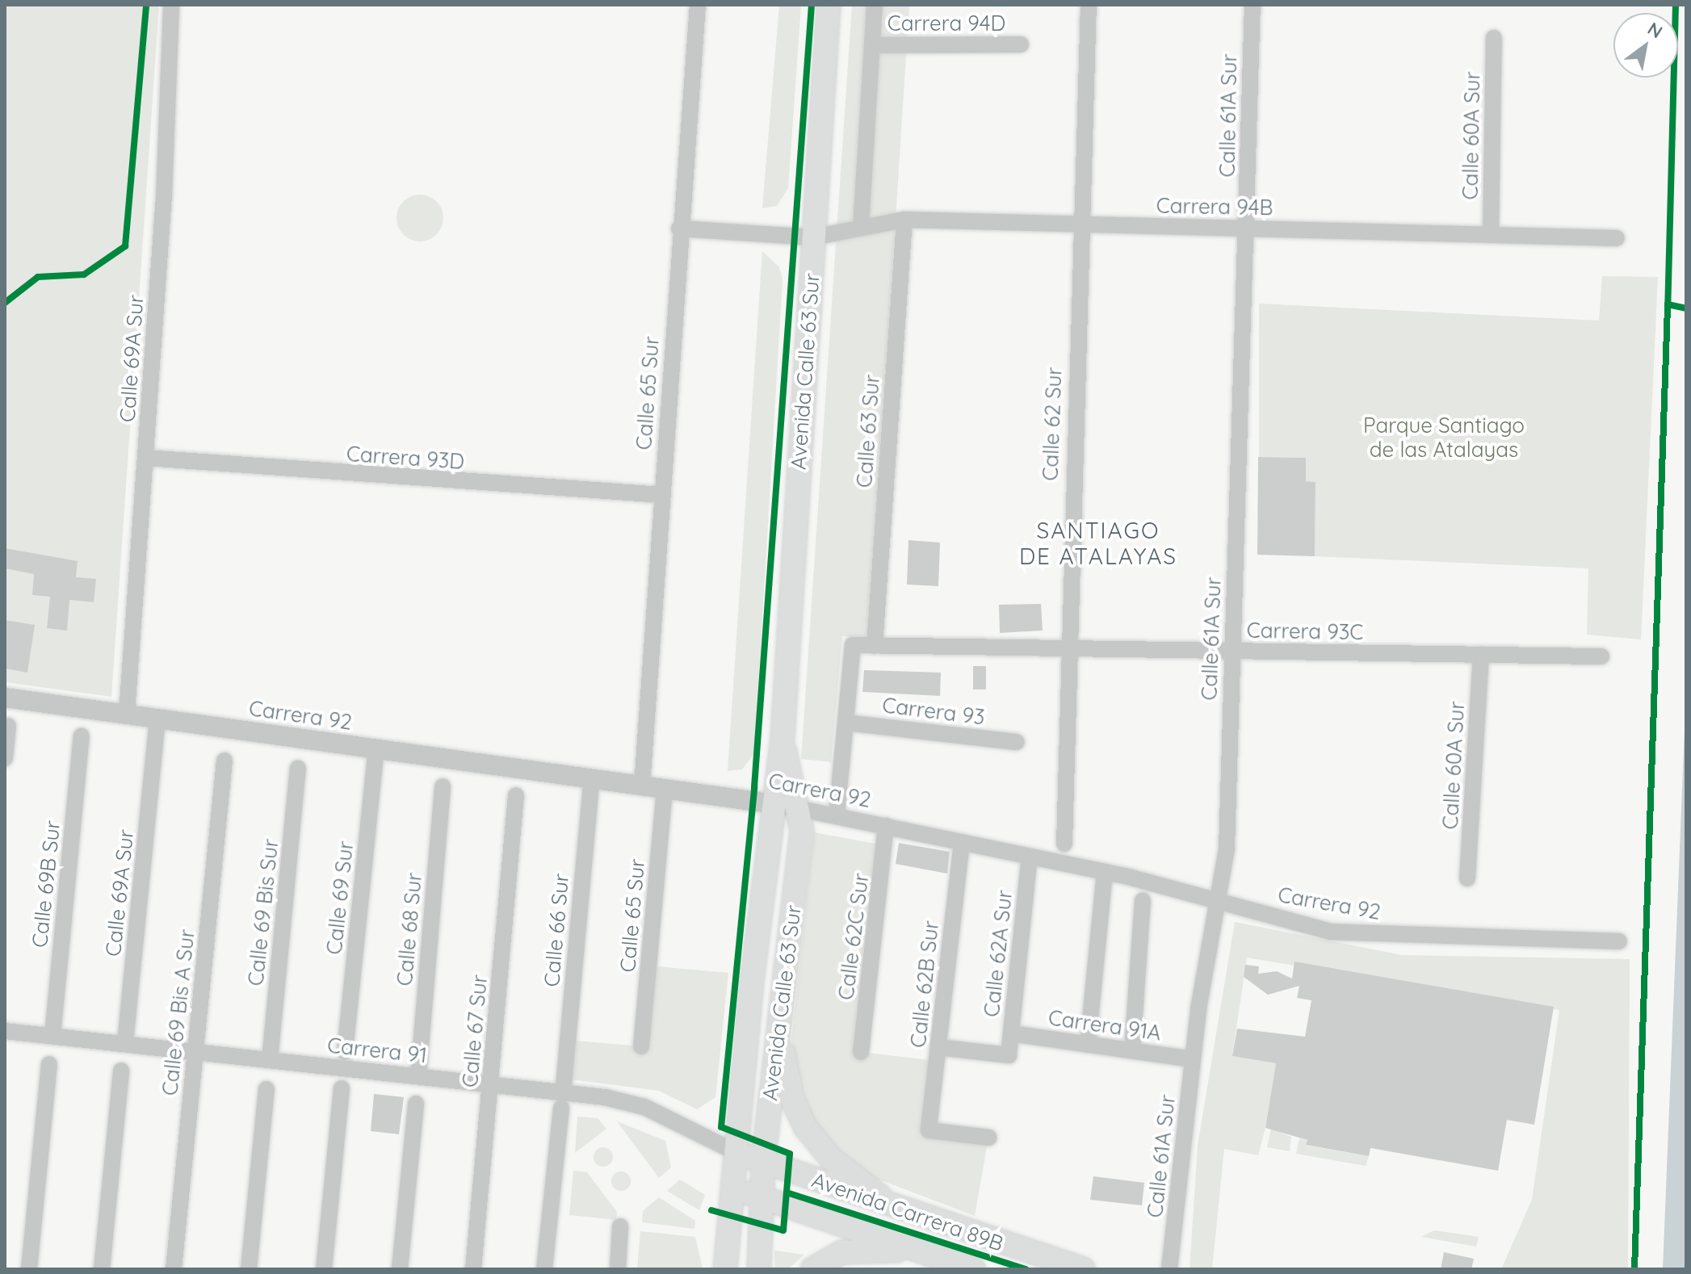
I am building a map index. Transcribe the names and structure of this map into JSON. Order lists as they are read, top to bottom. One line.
{"streets":{"main road":["Avenida Calle 63 Sur","Avenida Carrera 89B"],"street":["Carrera 94D","Calle 61A Sur","Calle 60A Sur","Carrera 94B","Calle 69A Sur","Calle 65 Sur","Calle 62 Sur","Calle 63 Sur","Carrera 93D","Carrera 93C","Carrera 93","Carrera 92","Calle 69B Sur","Calle 69 Sur","Calle 69 Bis Sur","Calle 68 Sur","Calle 66 Sur","Calle 62C Sur","Calle 62A Sur","Calle 62B Sur","Calle 69 Bis A Sur","Carrera 91A","Calle 67 Sur","Carrera 91"]},"crossings":[["Calle 61A Sur","Carrera 94B"],["Calle 61A Sur","Carrera 93C"],["Calle 61A Sur","Carrera 92"],["Calle 61A Sur","Carrera 91A"],["Calle 60A Sur","Carrera 94B"],["Calle 60A Sur","Carrera 93C"],["Carrera 94B","Avenida Calle 63 Sur"],["Carrera 94B","Calle 65 Sur"],["Carrera 94B","Calle 62 Sur"],["Carrera 94B","Calle 63 Sur"],["Calle 69A Sur","Carrera 93D"],["Calle 69A Sur","Carrera 92"],["Avenida Calle 63 Sur","Carrera 92"],["Avenida Calle 63 Sur","Carrera 91"],["Avenida Calle 63 Sur","Avenida Carrera 89B"],["Calle 65 Sur","Carrera 93D"],["Calle 65 Sur","Carrera 92"],["Calle 62 Sur","Carrera 93C"],["Calle 63 Sur","Carrera 93C"],["Carrera 93C","Carrera 93"],["Carrera 92","Calle 69 Sur"],["Carrera 92","Calle 66 Sur"],["Carrera 92","Calle 62C Sur"],["Carrera 92","Calle 62A Sur"],["Carrera 92","Calle 62B Sur"],["Calle 69B Sur","Carrera 91"],["Calle 69 Bis Sur","Carrera 91"],["Calle 68 Sur","Carrera 91"],["Calle 62A Sur","Calle 62B Sur"],["Calle 62A Sur","Carrera 91A"],["Calle 69 Bis A Sur","Carrera 91"],["Calle 67 Sur","Carrera 91"],["Carrera 91","Avenida Carrera 89B"]],"districts":["SANTIAGO DE ATALAYAS"],"parks":["Parque Santiago de las Atalayas"],"north":"top right"}
